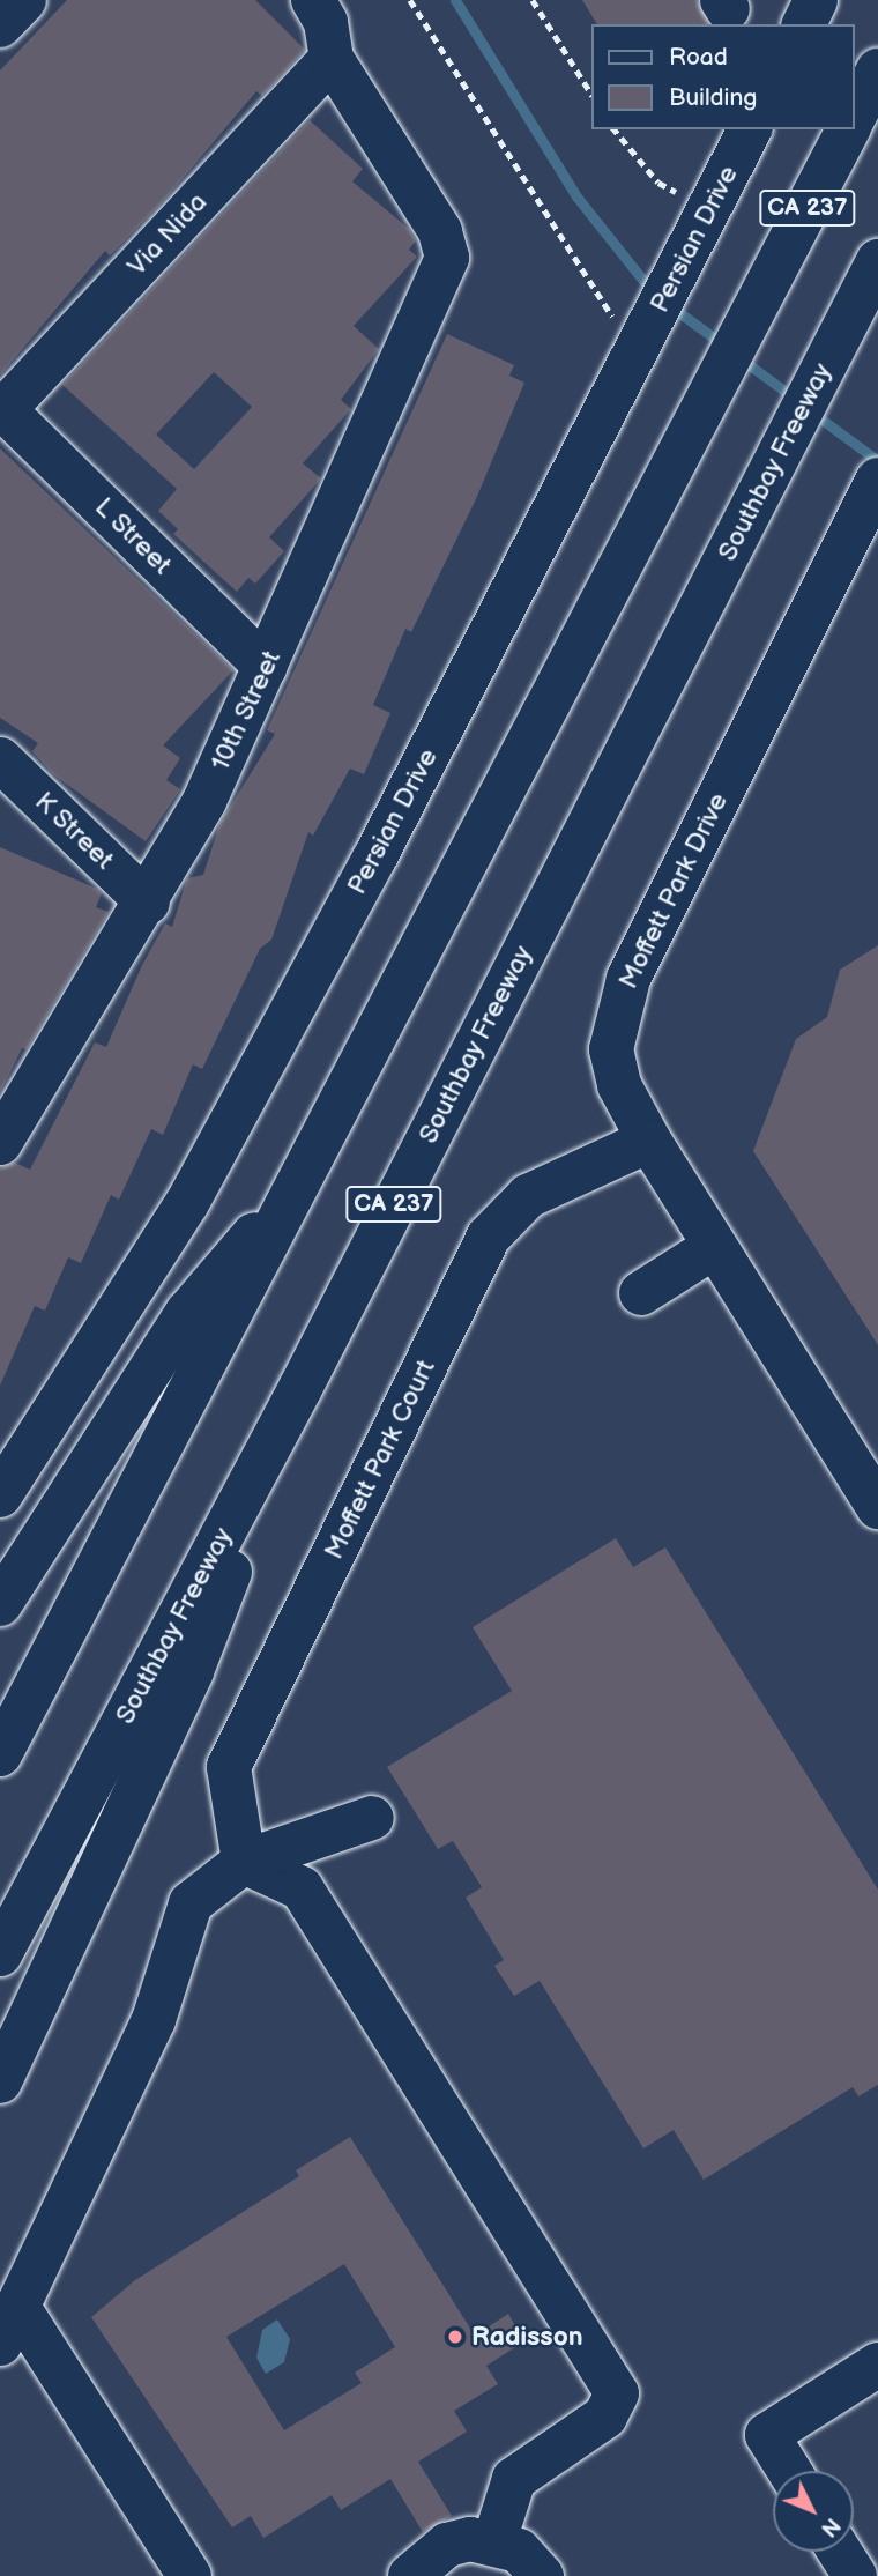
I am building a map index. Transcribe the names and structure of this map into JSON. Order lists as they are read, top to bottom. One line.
{"streets":{"main road":["CA 237","Via Nida","Persian Drive","Southbay Freeway","L Street","10th Street","K Street","Moffett Park Drive","Moffett Park Court"]},"crossings":[["Via Nida","L Street"],["Via Nida","10th Street"],["L Street","10th Street"],["10th Street","K Street"],["Moffett Park Drive","Moffett Park Court"]],"places":["Radisson"],"legend":["Road","Building"],"north":"bottom right"}
